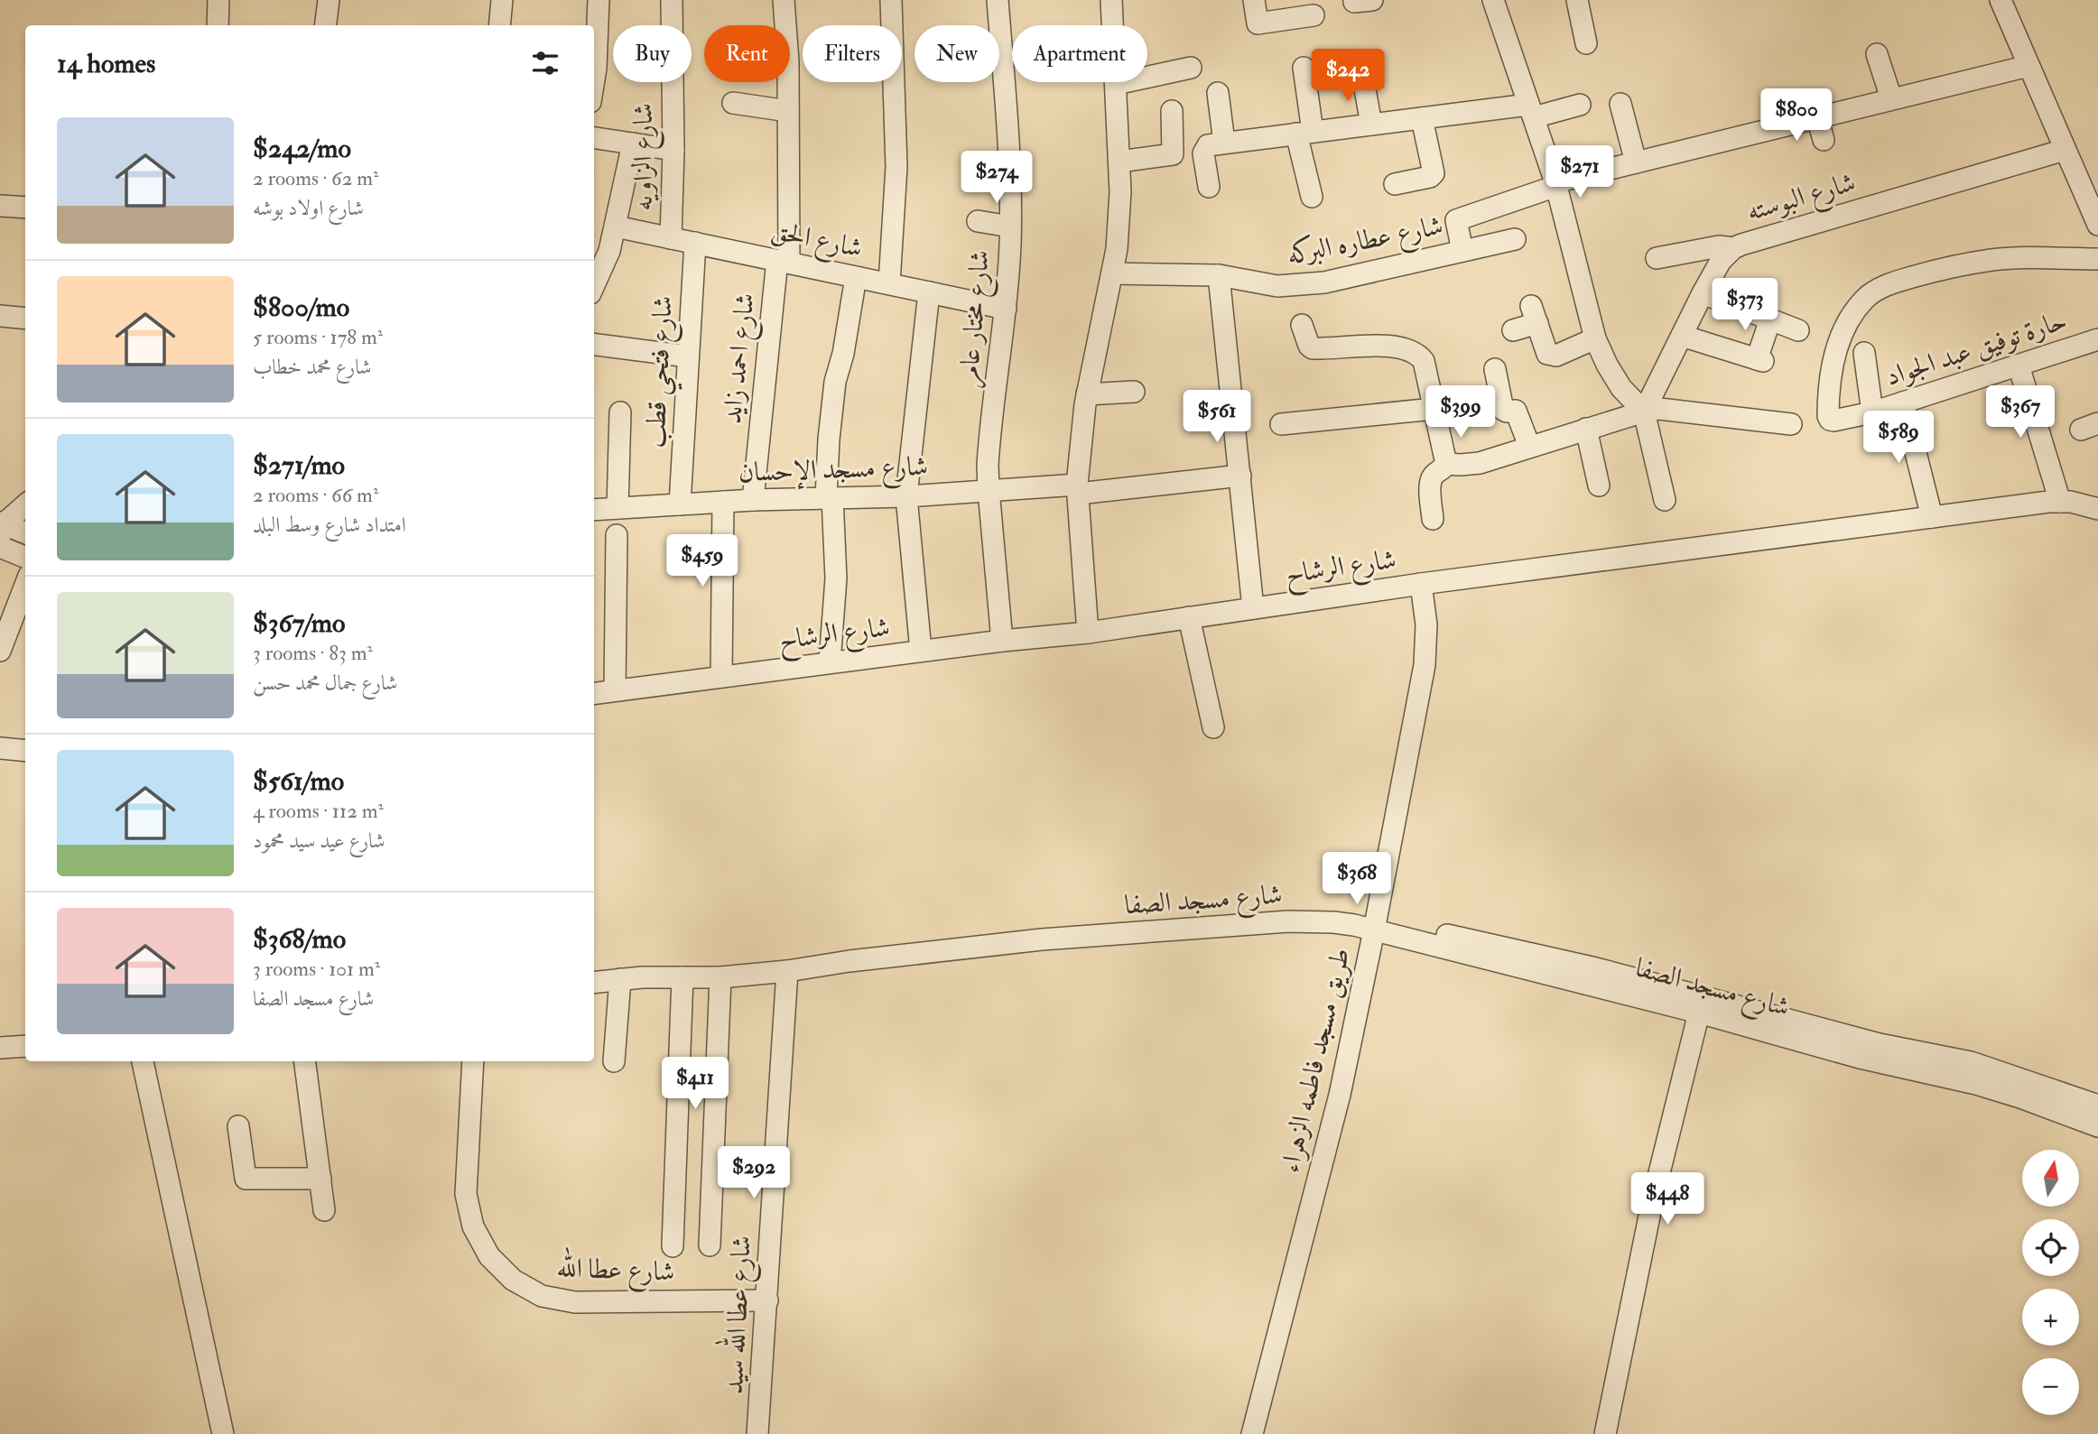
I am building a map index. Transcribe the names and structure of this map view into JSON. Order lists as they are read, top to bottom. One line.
{"streets":{"street":["شارع الزاويه","شارع البوسته","شارع الحق","شارع عطاره البركه","شارع مختار عامر","حارة توفيق عبد الجواد","شارع احمد زايد","شارع فتحي قطب","شارع مسجد الإحسان","شارع الرشاح","شارع مسجد الصفا","طريق مسجد فاطمه الزهراء","شارع عطا الله","شارع عطا الله سيد"]},"crossings":[["شارع الزاويه","شارع الحق"],["شارع الحق","شارع مختار عامر"],["شارع الحق","شارع احمد زايد"],["شارع الحق","شارع فتحي قطب"],["شارع مختار عامر","شارع مسجد الإحسان"],["شارع مختار عامر","شارع الرشاح"],["شارع احمد زايد","شارع مسجد الإحسان"],["شارع فتحي قطب","شارع مسجد الإحسان"],["شارع الرشاح","طريق مسجد فاطمه الزهراء"],["شارع مسجد الصفا","طريق مسجد فاطمه الزهراء"],["شارع مسجد الصفا","شارع عطا الله سيد"],["شارع عطا الله","شارع عطا الله سيد"]],"north":"top","page":{"chip":["Buy","Rent","Filters","New","Apartment"],"heading":"14 homes","price":["$242","$800","$271","$274","$373","$399","$367","$561","$589","$459","$368","$411","$292","$448"],"list":[{"name":"$242/mo","note":"2 rooms · 62 m² · شارع اولاد بوشه"},{"name":"$800/mo","note":"5 rooms · 178 m² · شارع محمد خطاب"},{"name":"$271/mo","note":"2 rooms · 66 m² · امتداد شارع وسط البلد"},{"name":"$367/mo","note":"3 rooms · 83 m² · شارع جمال محمد حسن"},{"name":"$561/mo","note":"4 rooms · 112 m² · شارع عيد سيد محمود"},{"name":"$368/mo","note":"3 rooms · 101 m² · شارع مسجد الصفا"}],"map_buttons":["+","−"]}}
